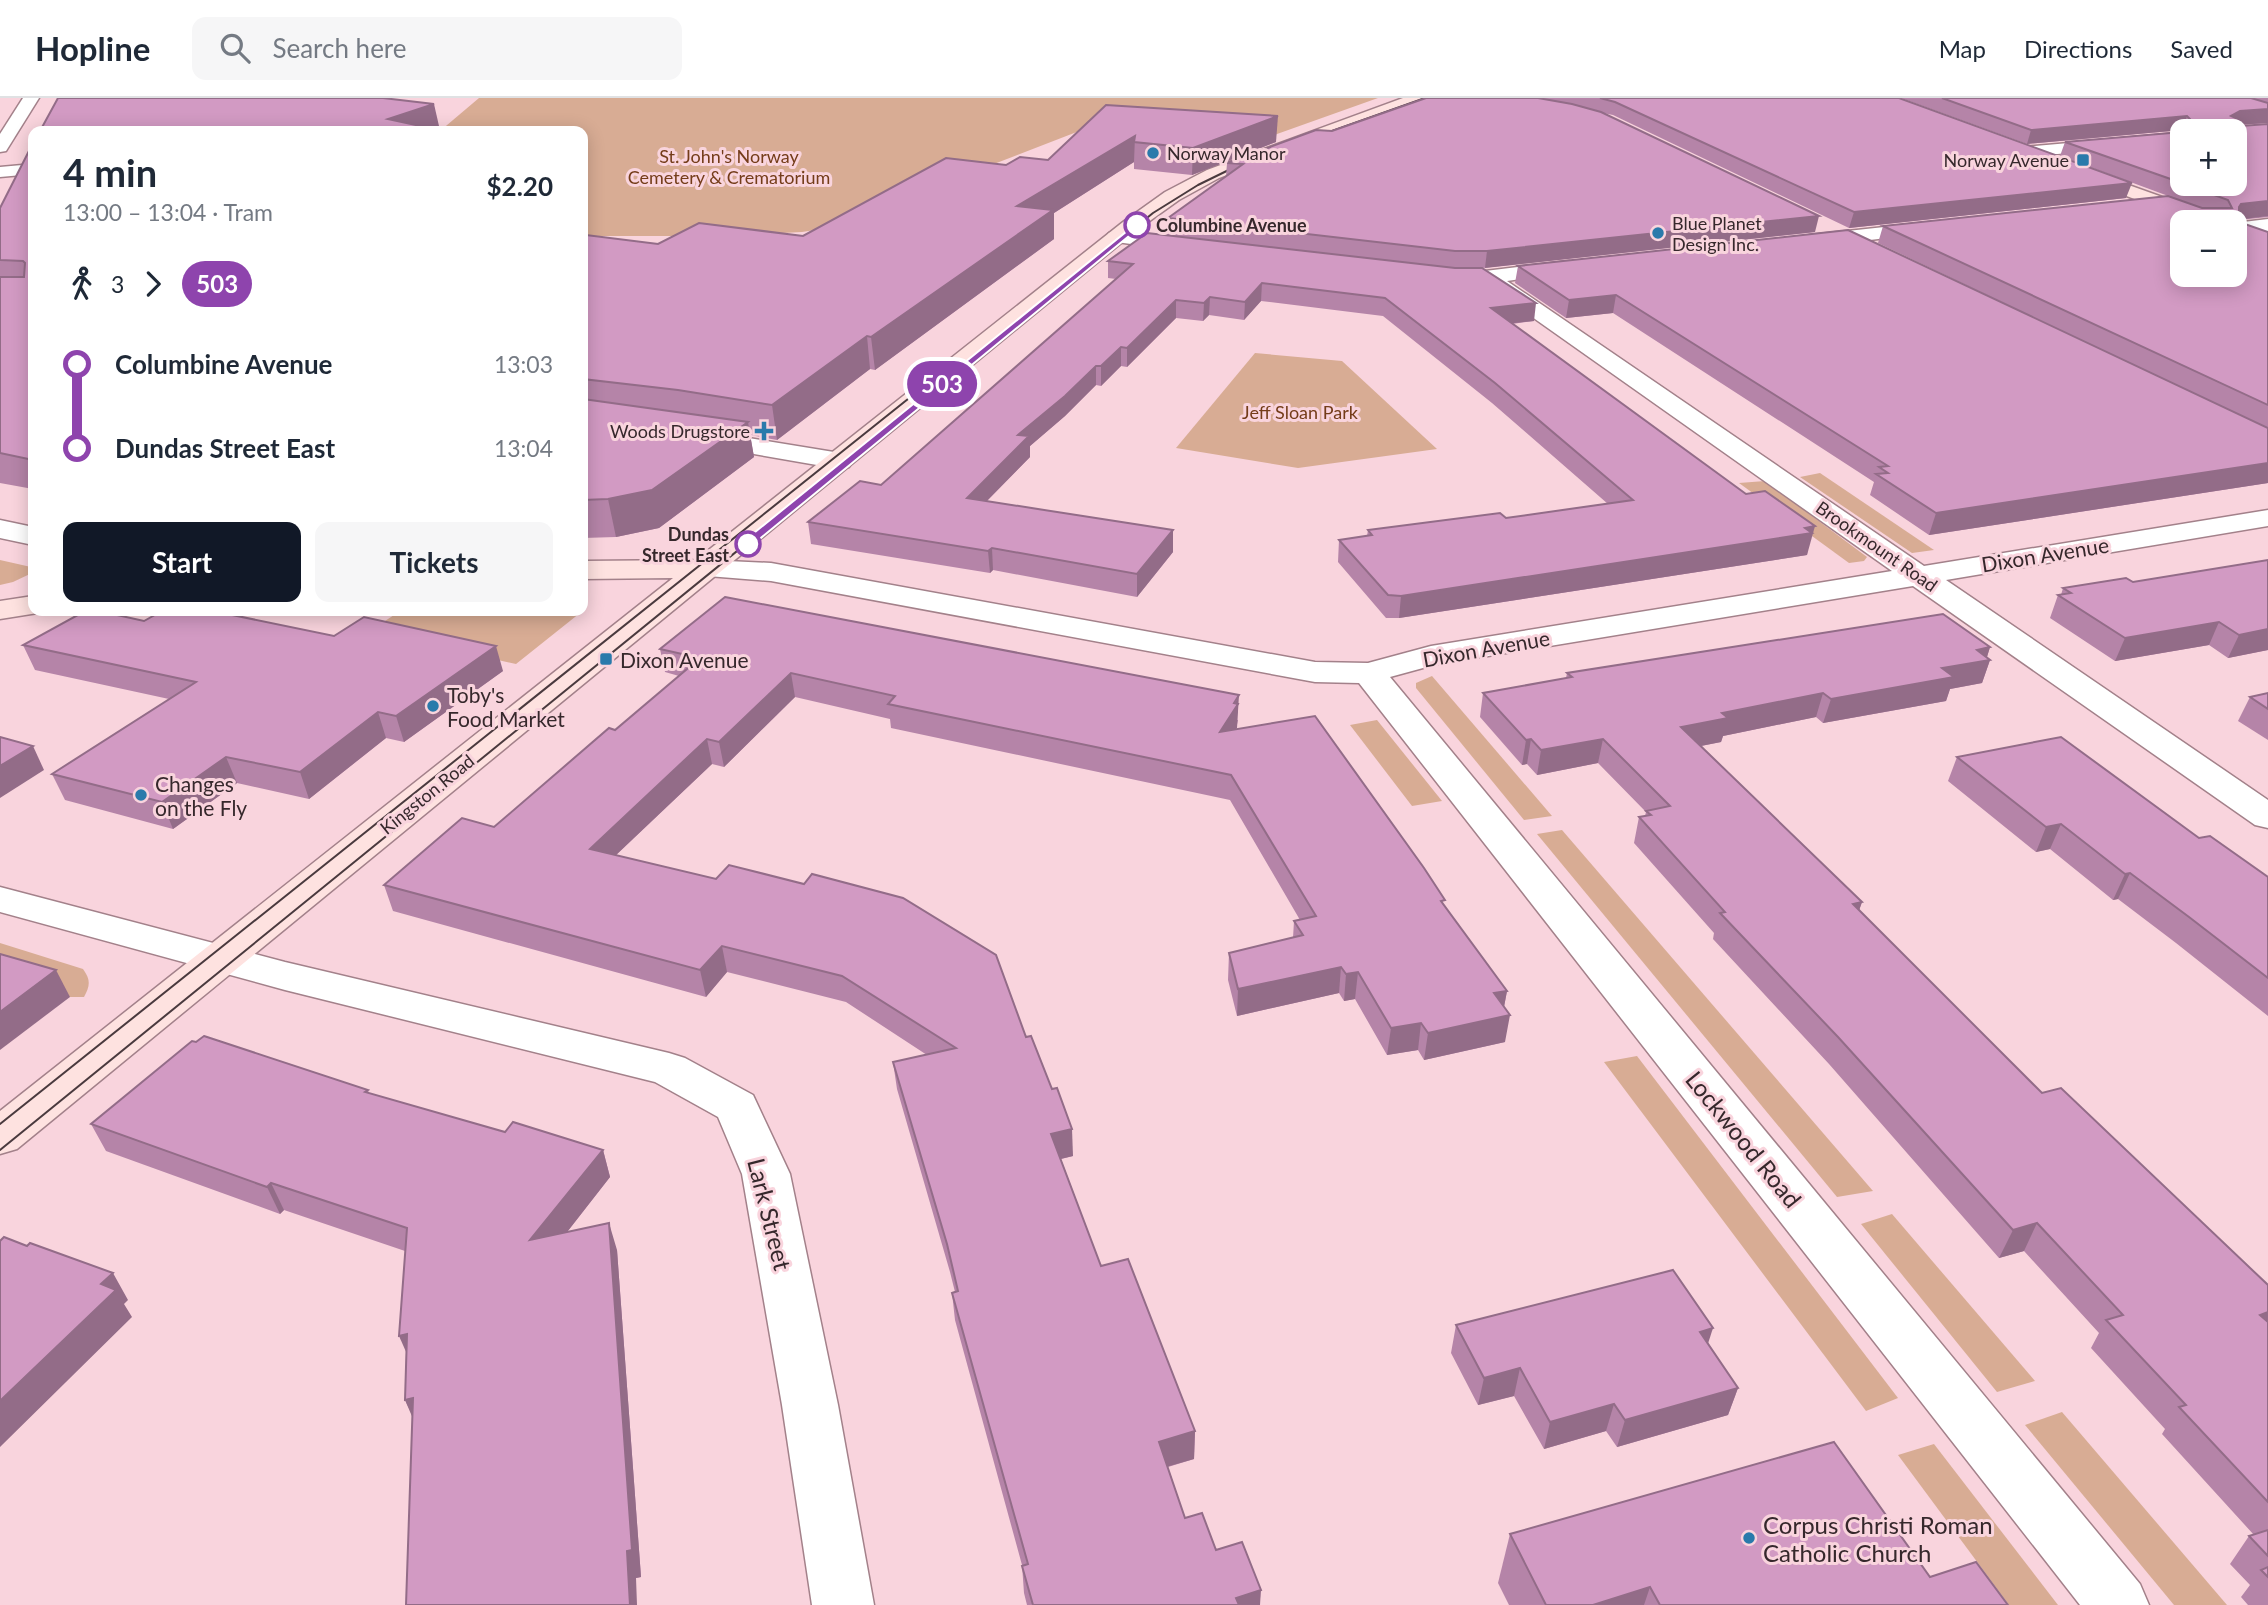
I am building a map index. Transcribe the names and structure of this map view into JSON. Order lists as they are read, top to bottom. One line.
{"streets":{"main road":["Kingston Road"],"street":["Brookmount Road","Dixon Avenue","Lockwood Road","Lark Street"]},"crossings":[["Brookmount Road","Dixon Avenue"],["Dixon Avenue","Kingston Road"],["Dixon Avenue","Lockwood Road"],["Kingston Road","Lark Street"]],"parks":["St. John's Norway Cemetery & Crematorium","Jeff Sloan Park"],"places":{"other":["Norway Manor","Columbine Avenue","Blue Planet Design Inc.","Dundas Street East","Toby's Food Market","Changes on the Fly","Corpus Christi Roman Catholic Church"],"transit":["Norway Avenue","Dixon Avenue"],"health":["Woods Drugstore"]},"lines":["tram line 503"],"page":{"header":"Hopline","search":"Search here","nav":["Map","Directions","Saved"],"on_map":"503","map_buttons":["+","−"],"heading":["4 min","13:00 – 13:04 · Tram","$2.20"],"legs":["3","503"],"list":[{"name":"Columbine Avenue","value":"13:03"},{"name":"Dundas Street East","value":"13:04"}],"buttons":["Start","Tickets"]}}
